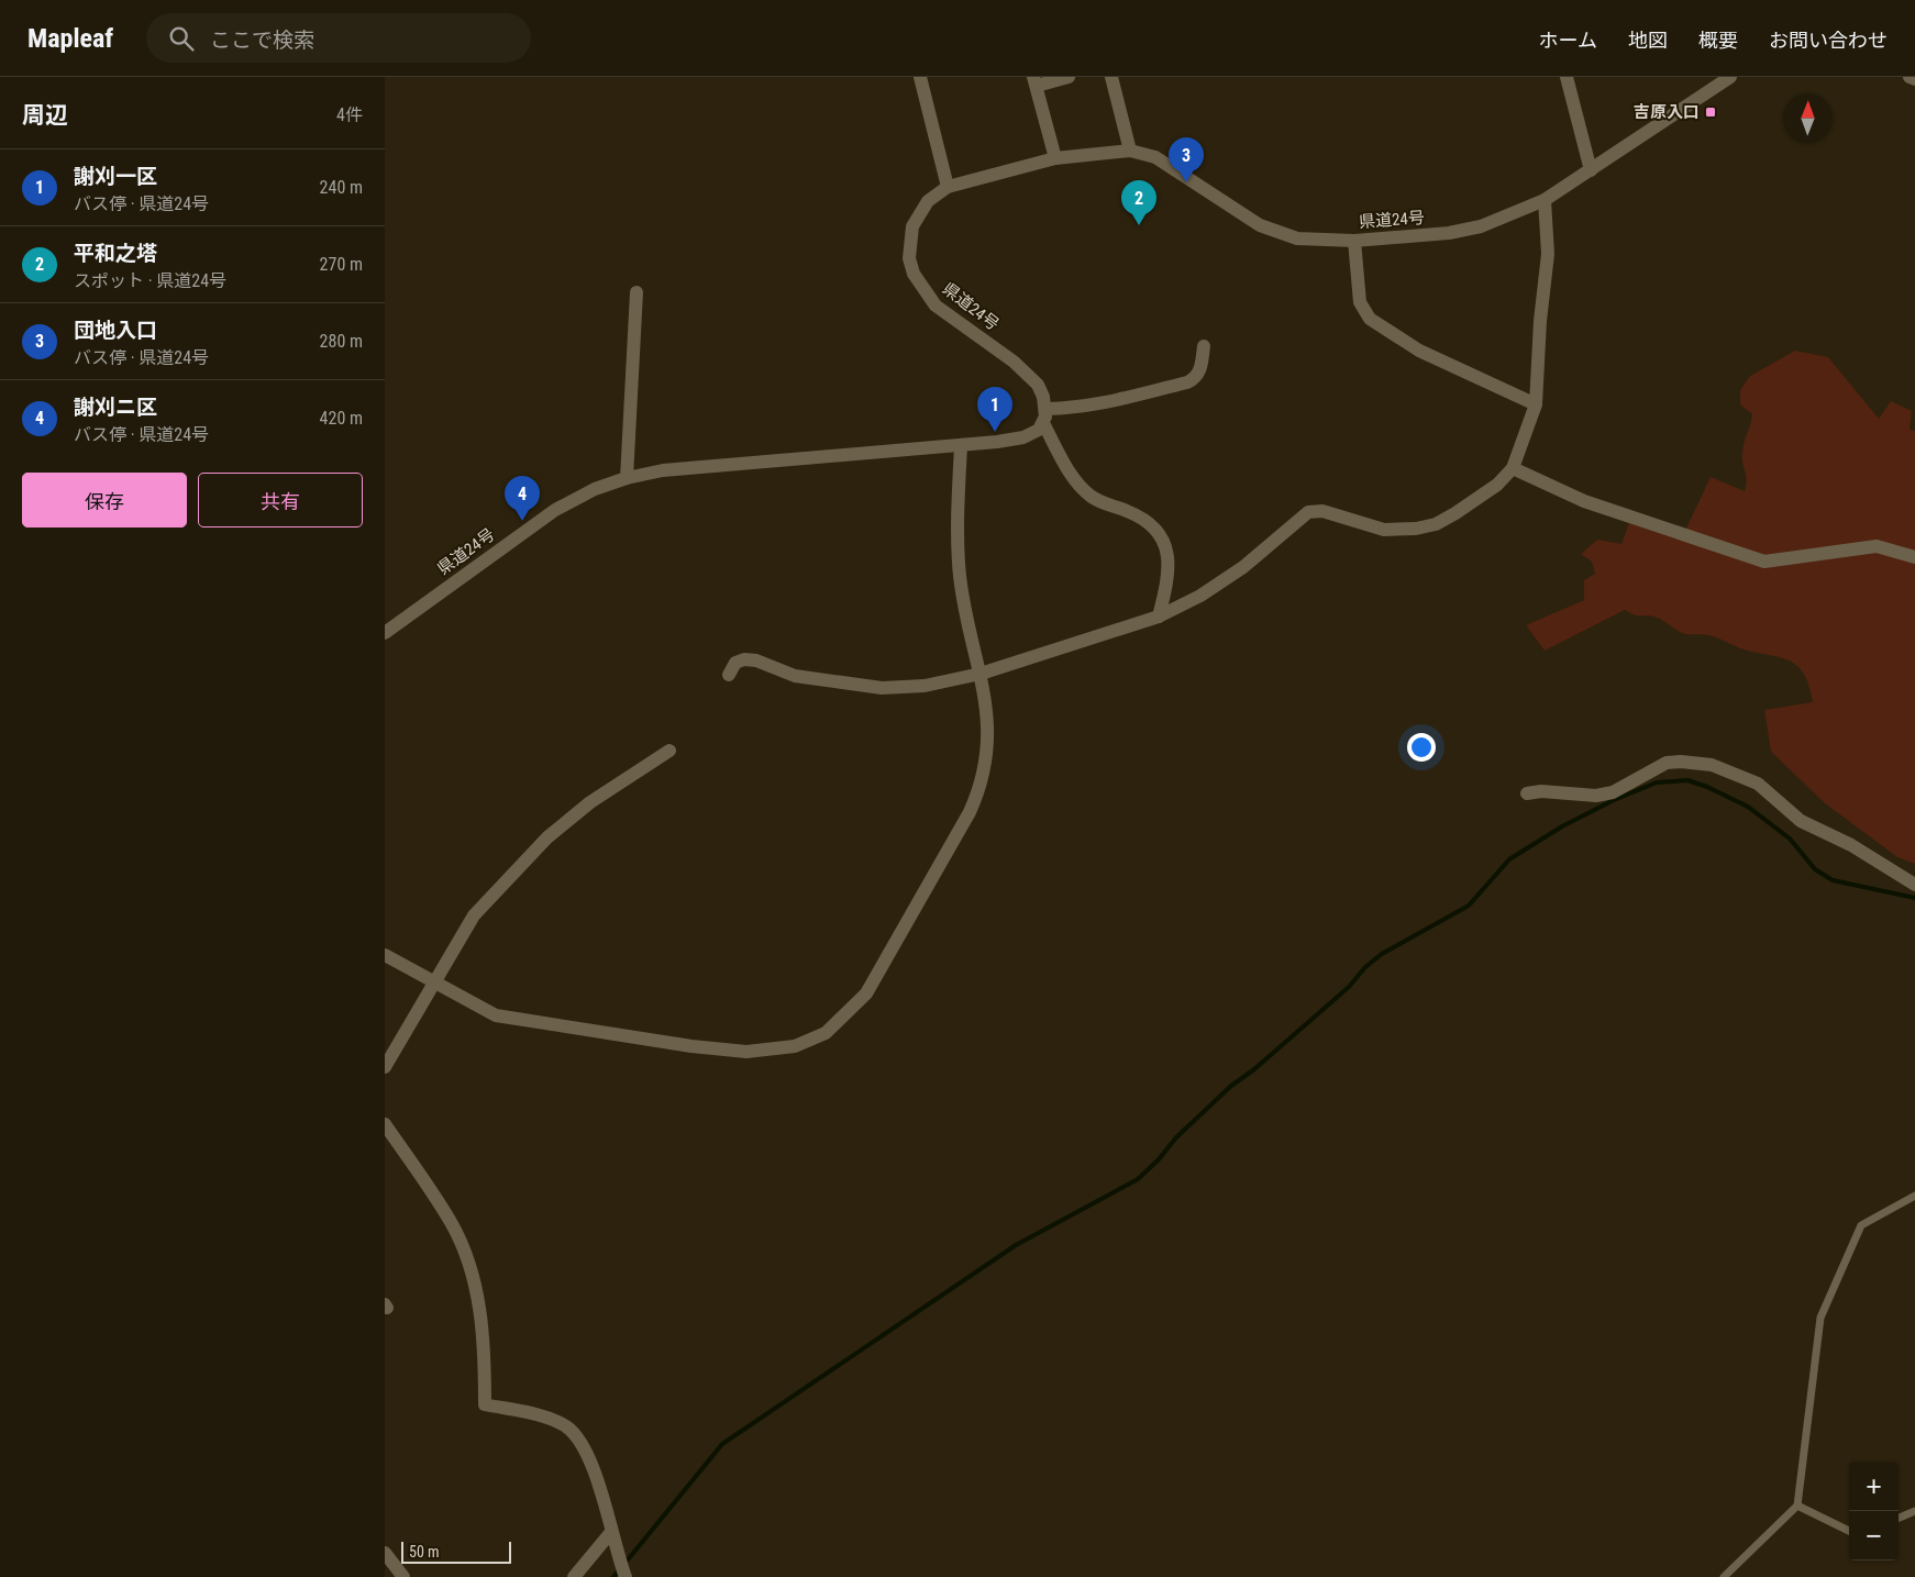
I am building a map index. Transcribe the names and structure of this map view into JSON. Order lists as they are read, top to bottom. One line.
{"streets":{"street":["県道24号"]},"places":{"transit":["吉原入口"]},"scale_bar":"50 m","north":"top","page":{"header":"Mapleaf","search":"ここで検索","nav":["ホーム","地図","概要","お問い合わせ"],"heading":["周辺","4件"],"pins":["3","2","1","4"],"list":[{"mark":"1","name":"謝刈一区","note":"バス停 · 県道24号","value":"240 m"},{"mark":"2","name":"平和之塔","note":"スポット · 県道24号","value":"270 m"},{"mark":"3","name":"団地入口","note":"バス停 · 県道24号","value":"280 m"},{"mark":"4","name":"謝刈ニ区","note":"バス停 · 県道24号","value":"420 m"}],"buttons":["保存","共有"],"map_buttons":["+","−"],"scale":"50 m"}}
